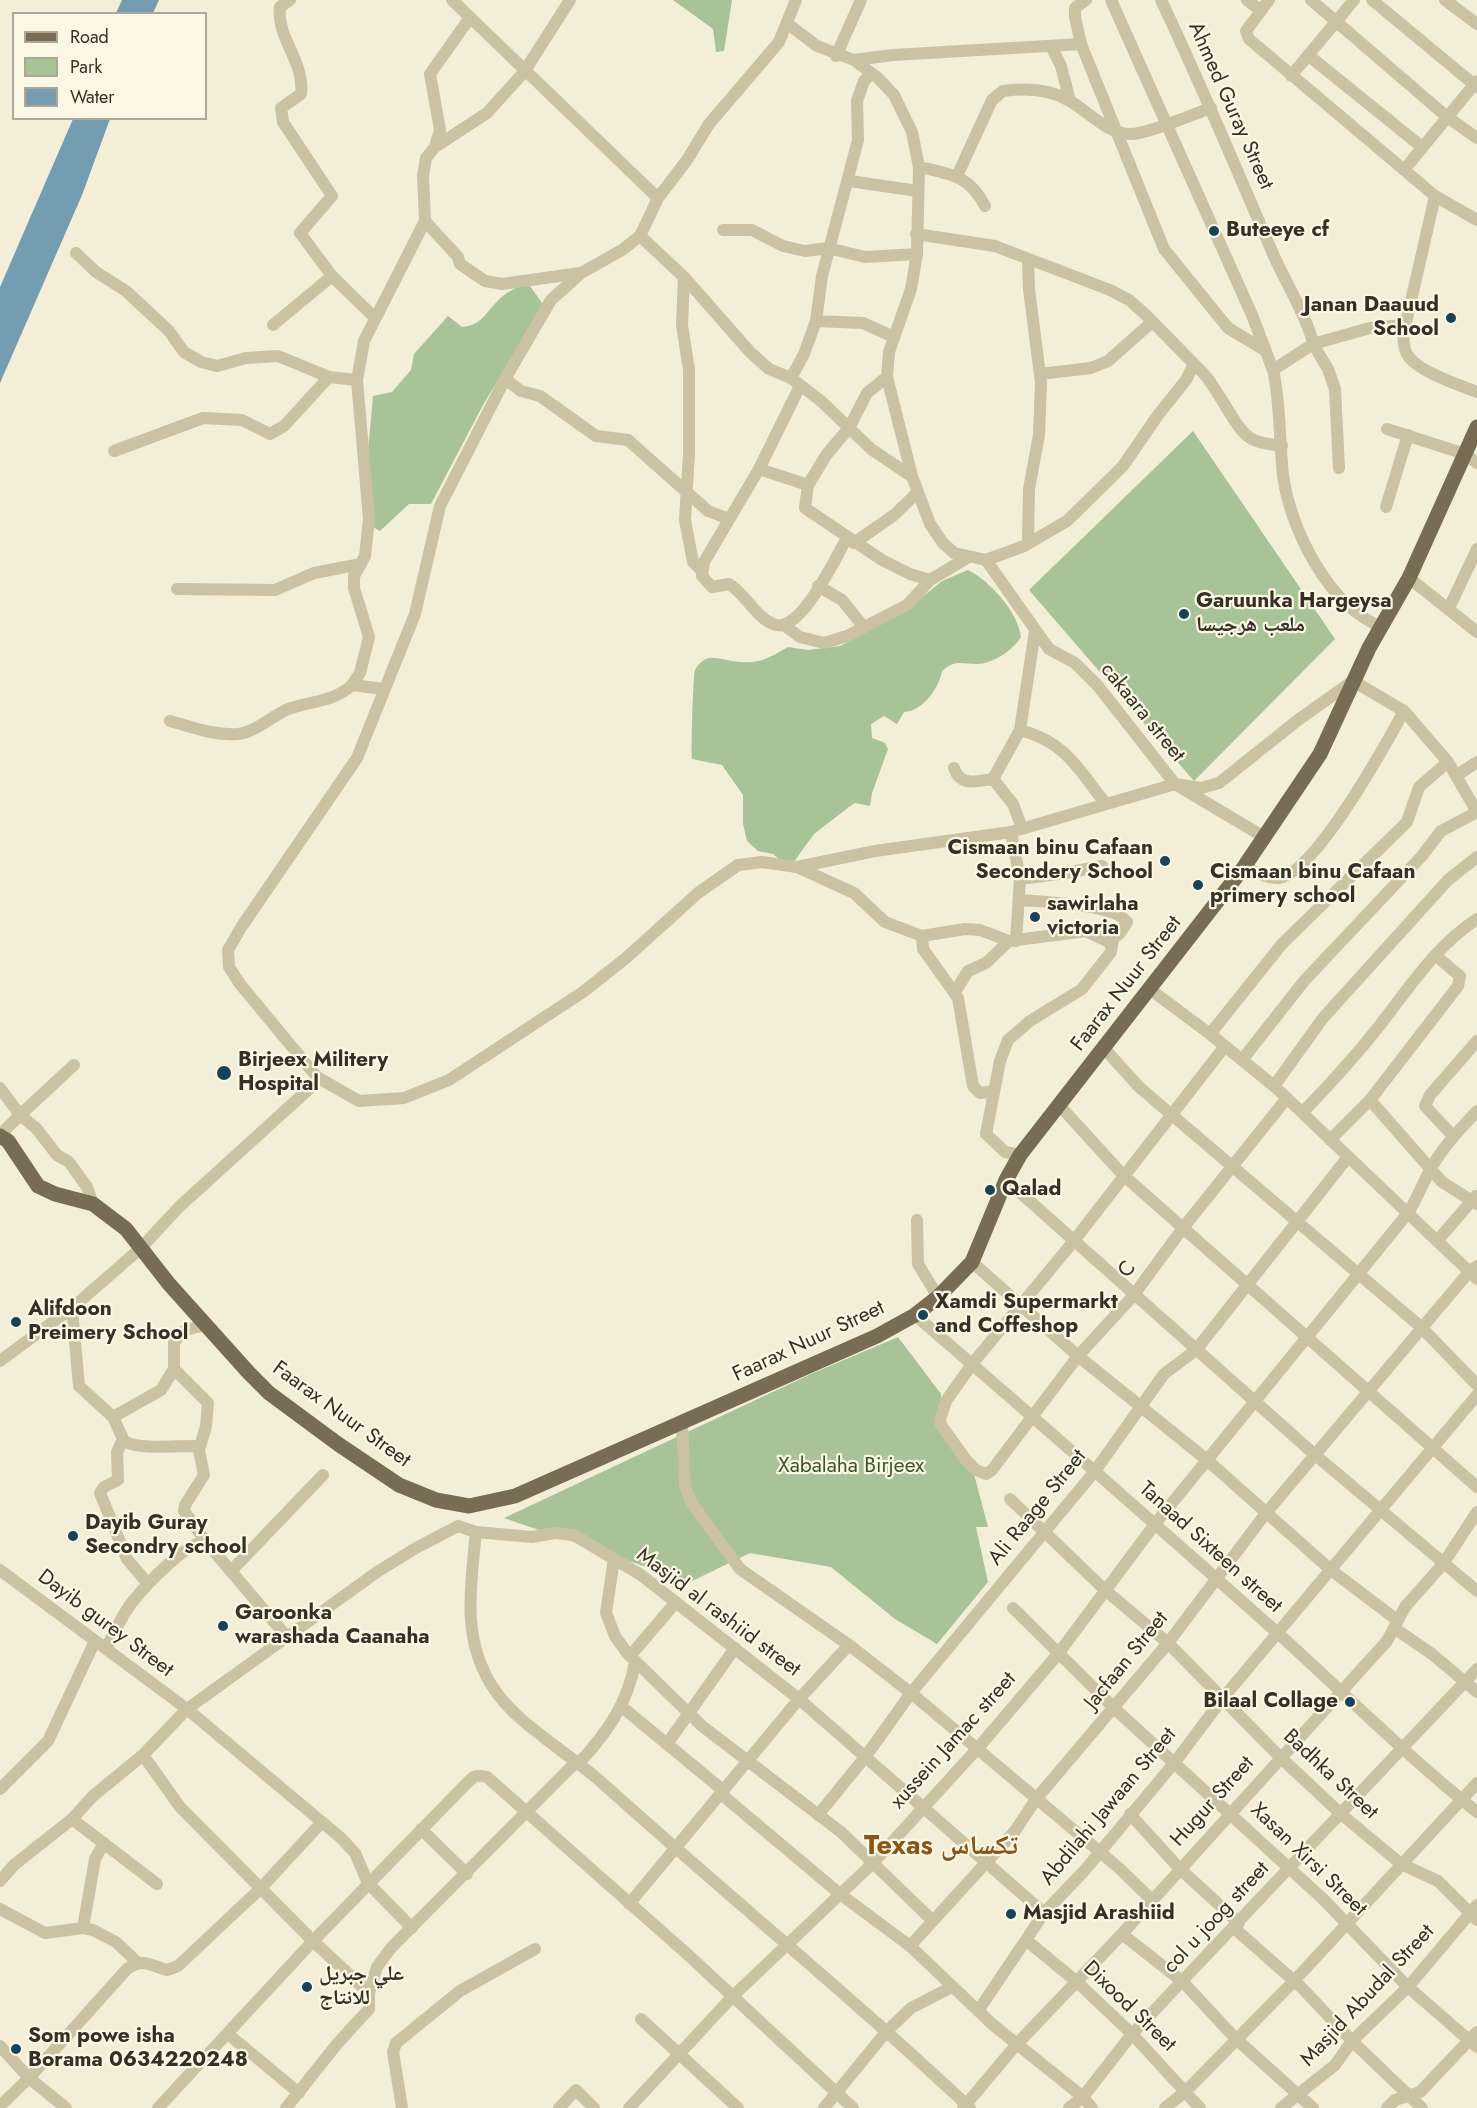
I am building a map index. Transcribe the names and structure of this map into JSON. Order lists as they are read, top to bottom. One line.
{"streets":{"main road":["Faarax Nuur Street"],"street":["Ahmed Guray Street","cakaara street","C","Ali Raage Street","Tanaad Sixteen street","Masjid al rashiid street","Dayib gurey Street","Jacfaan Street","xussein Jamac street","Badhka Street","Hugur Street","Abdilahi Jawaan Street","Xasan Xirsi Street","col u joog street","Masjid Abudal Street","Dixood Street"]},"crossings":[["cakaara street","Faarax Nuur Street"],["Faarax Nuur Street","Tanaad Sixteen street"],["C","Tanaad Sixteen street"],["Ali Raage Street","Tanaad Sixteen street"],["Ali Raage Street","Masjid al rashiid street"],["Ali Raage Street","Badhka Street"],["Tanaad Sixteen street","Jacfaan Street"],["Tanaad Sixteen street","xussein Jamac street"],["Tanaad Sixteen street","Hugur Street"],["Tanaad Sixteen street","Abdilahi Jawaan Street"],["Tanaad Sixteen street","col u joog street"],["Masjid al rashiid street","Jacfaan Street"],["Masjid al rashiid street","xussein Jamac street"],["Masjid al rashiid street","Abdilahi Jawaan Street"],["Jacfaan Street","Badhka Street"],["Jacfaan Street","Xasan Xirsi Street"],["xussein Jamac street","Badhka Street"],["xussein Jamac street","Xasan Xirsi Street"],["Badhka Street","Hugur Street"],["Badhka Street","Abdilahi Jawaan Street"],["Badhka Street","col u joog street"],["Badhka Street","Masjid Abudal Street"],["Hugur Street","Xasan Xirsi Street"],["Hugur Street","Dixood Street"],["Abdilahi Jawaan Street","Xasan Xirsi Street"],["Abdilahi Jawaan Street","Dixood Street"],["Xasan Xirsi Street","col u joog street"],["Xasan Xirsi Street","Masjid Abudal Street"],["col u joog street","Dixood Street"]],"districts":["Texas تكساس"],"parks":["Xabalaha Birjeex"],"places":["Buteeye cf","Janan Daauud School","Garuunka Hargeysa ملعب هرجيسا","Cismaan binu Cafaan Secondery School","Cismaan binu Cafaan primery school","sawirlaha victoria","Birjeex Militery Hospital","Qalad","Xamdi Supermarkt and Coffeshop","Alifdoon Preimery School","Dayib Guray Secondry school","Garoonka warashada Caanaha","Bilaal Collage","Masjid Arashiid","علي جبريل للانتاج","Som powe isha Borama 0634220248"],"legend":["Road","Park","Water"]}
